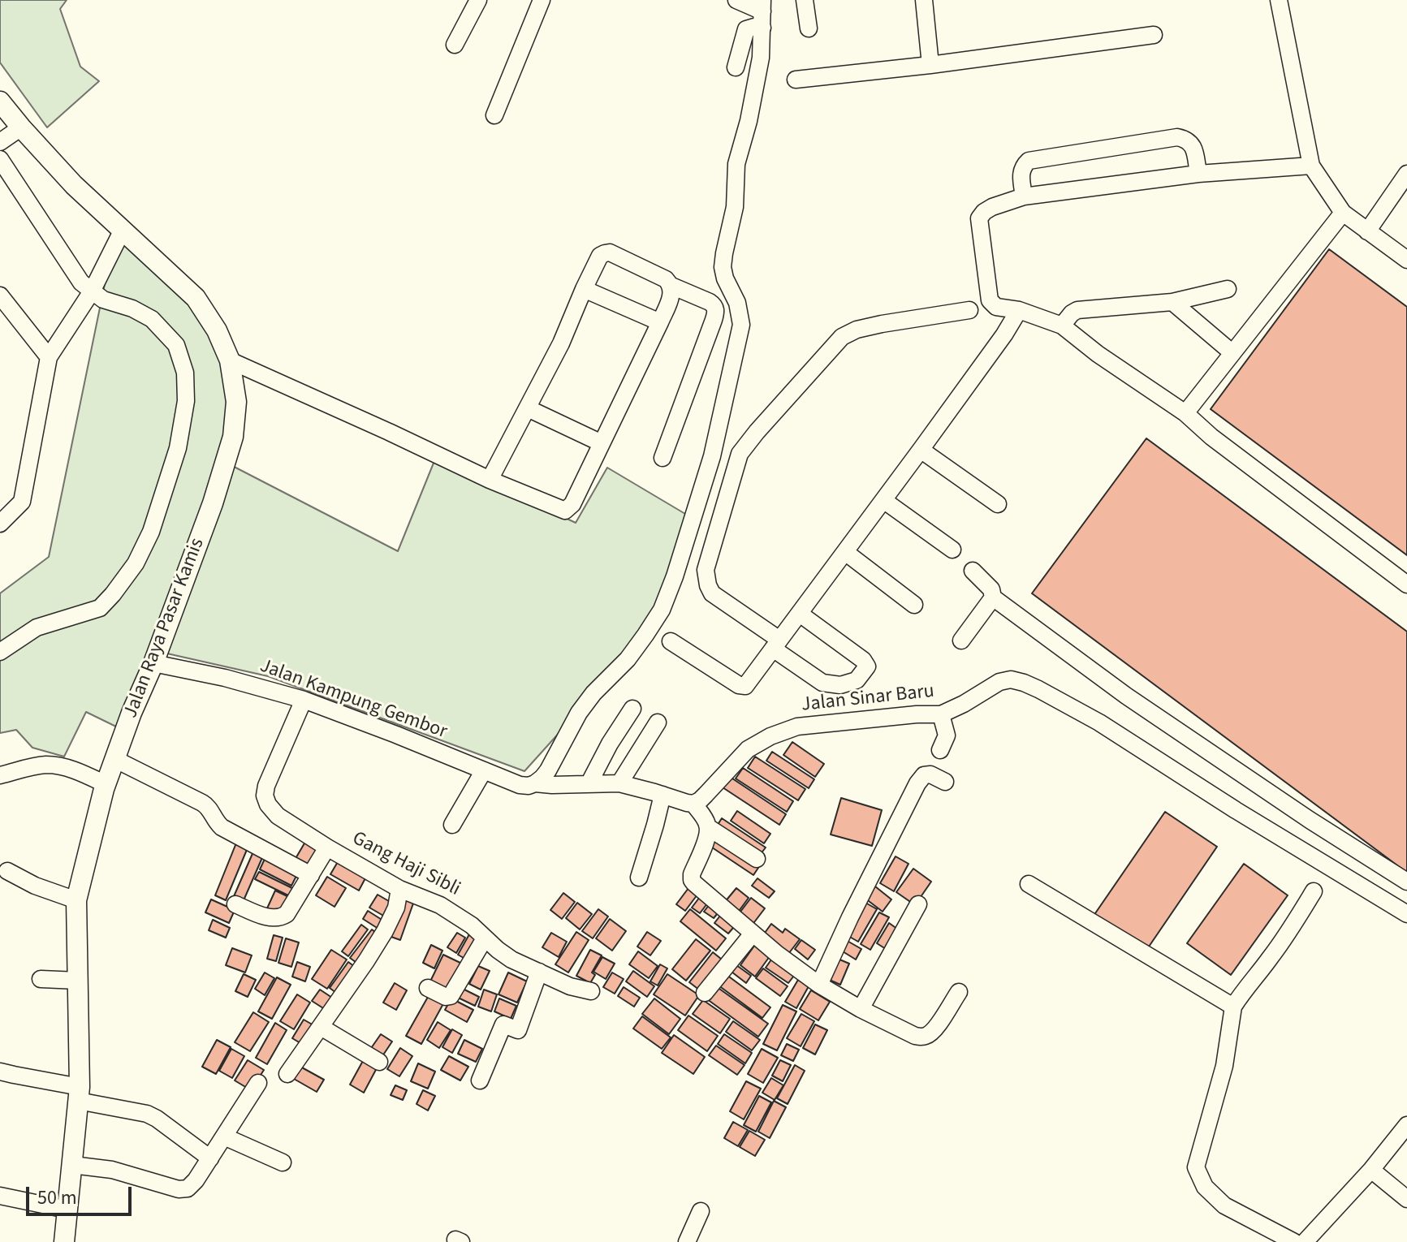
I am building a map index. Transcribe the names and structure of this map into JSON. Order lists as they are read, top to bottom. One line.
{"streets":{"main road":["Jalan Raya Pasar Kamis"],"street":["Jalan Sinar Baru","Jalan Kampung Gembor","Gang Haji Sibli"]},"crossings":[["Jalan Raya Pasar Kamis","Jalan Kampung Gembor"],["Jalan Kampung Gembor","Gang Haji Sibli"]],"scale_bar":"50 m"}
